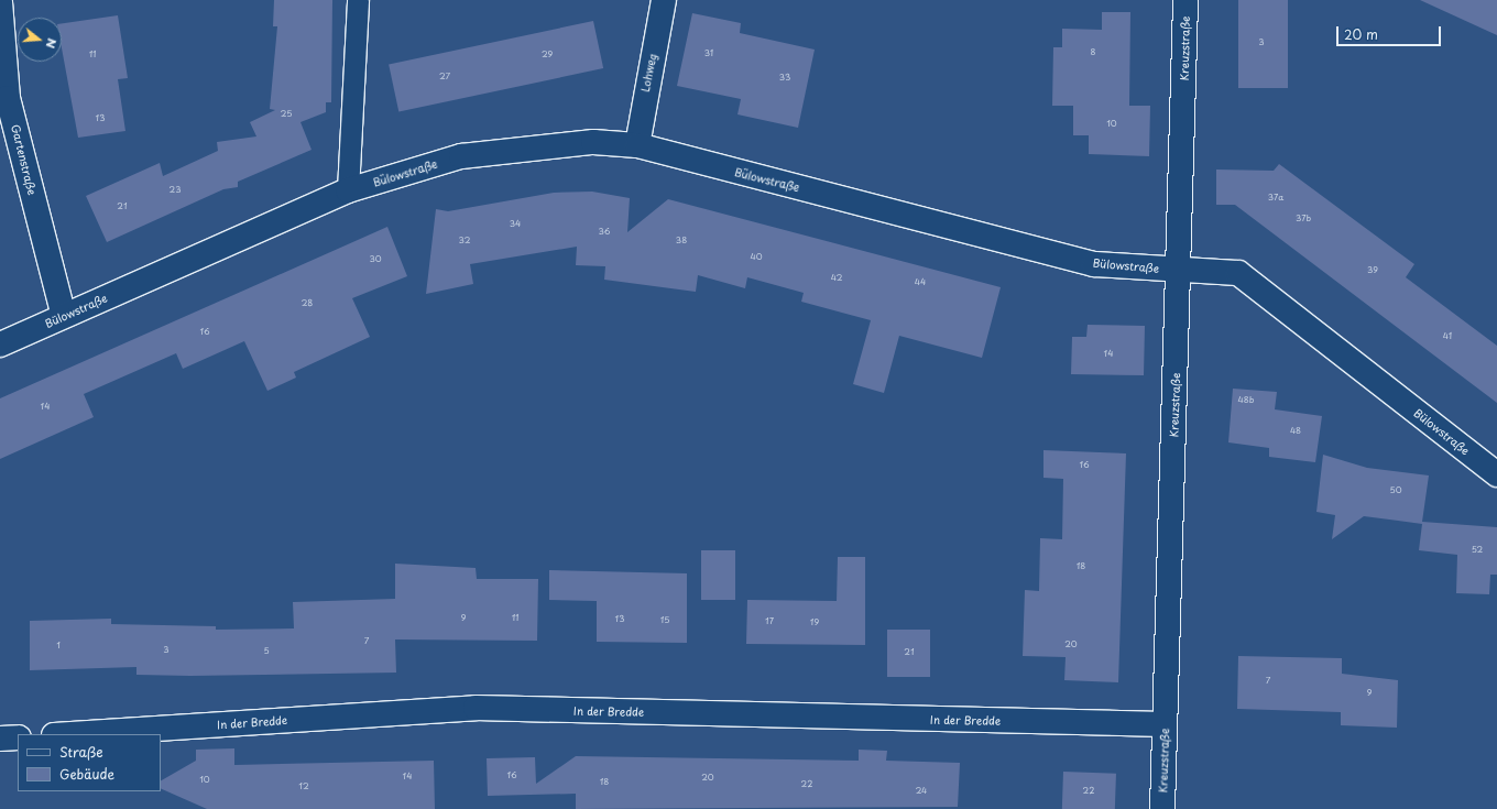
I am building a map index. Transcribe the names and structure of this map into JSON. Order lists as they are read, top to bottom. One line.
{"streets":{"street":["Kreuzstraße","Lohweg","Gartenstraße","Bülowstraße","In der Bredde"]},"crossings":[["Kreuzstraße","Bülowstraße"],["Kreuzstraße","In der Bredde"],["Lohweg","Bülowstraße"],["Gartenstraße","Bülowstraße"]],"house_numbers":["3","8","31","11","29","27","33","25","13","10","23","37a","21","37b","34","36","32","38","40","30","39","42","44","28","16","41","14","48b","14","48","16","50","52","18","9","11","13","15","17","19","7","20","1","3","5","21","7","9","16","14","20","10","18","22","12","24","22"],"legend":["Straße","Gebäude"],"scale_bar":"20 m","north":"right"}
